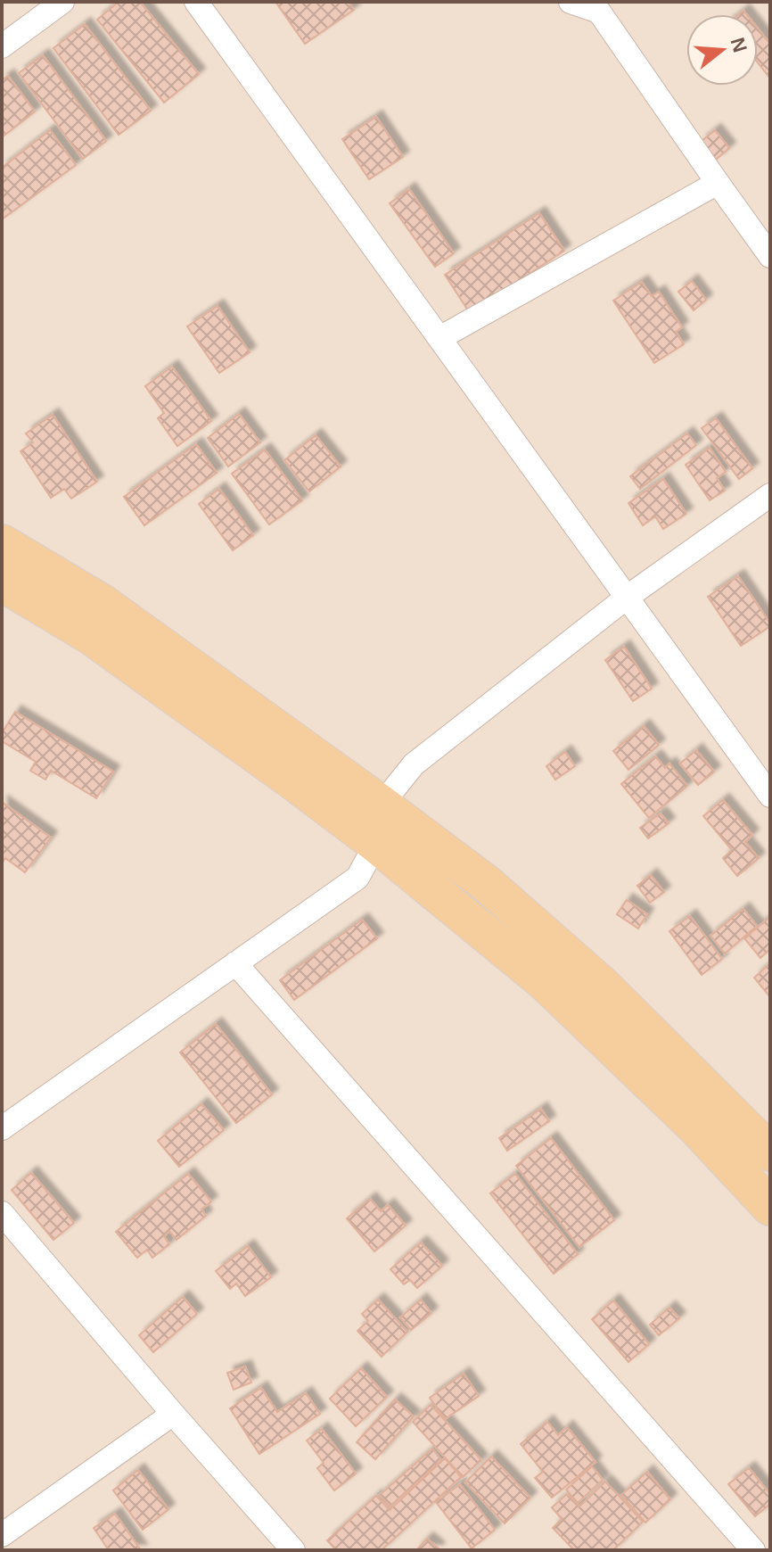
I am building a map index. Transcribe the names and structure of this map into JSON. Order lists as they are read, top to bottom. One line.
{"north":"right"}
